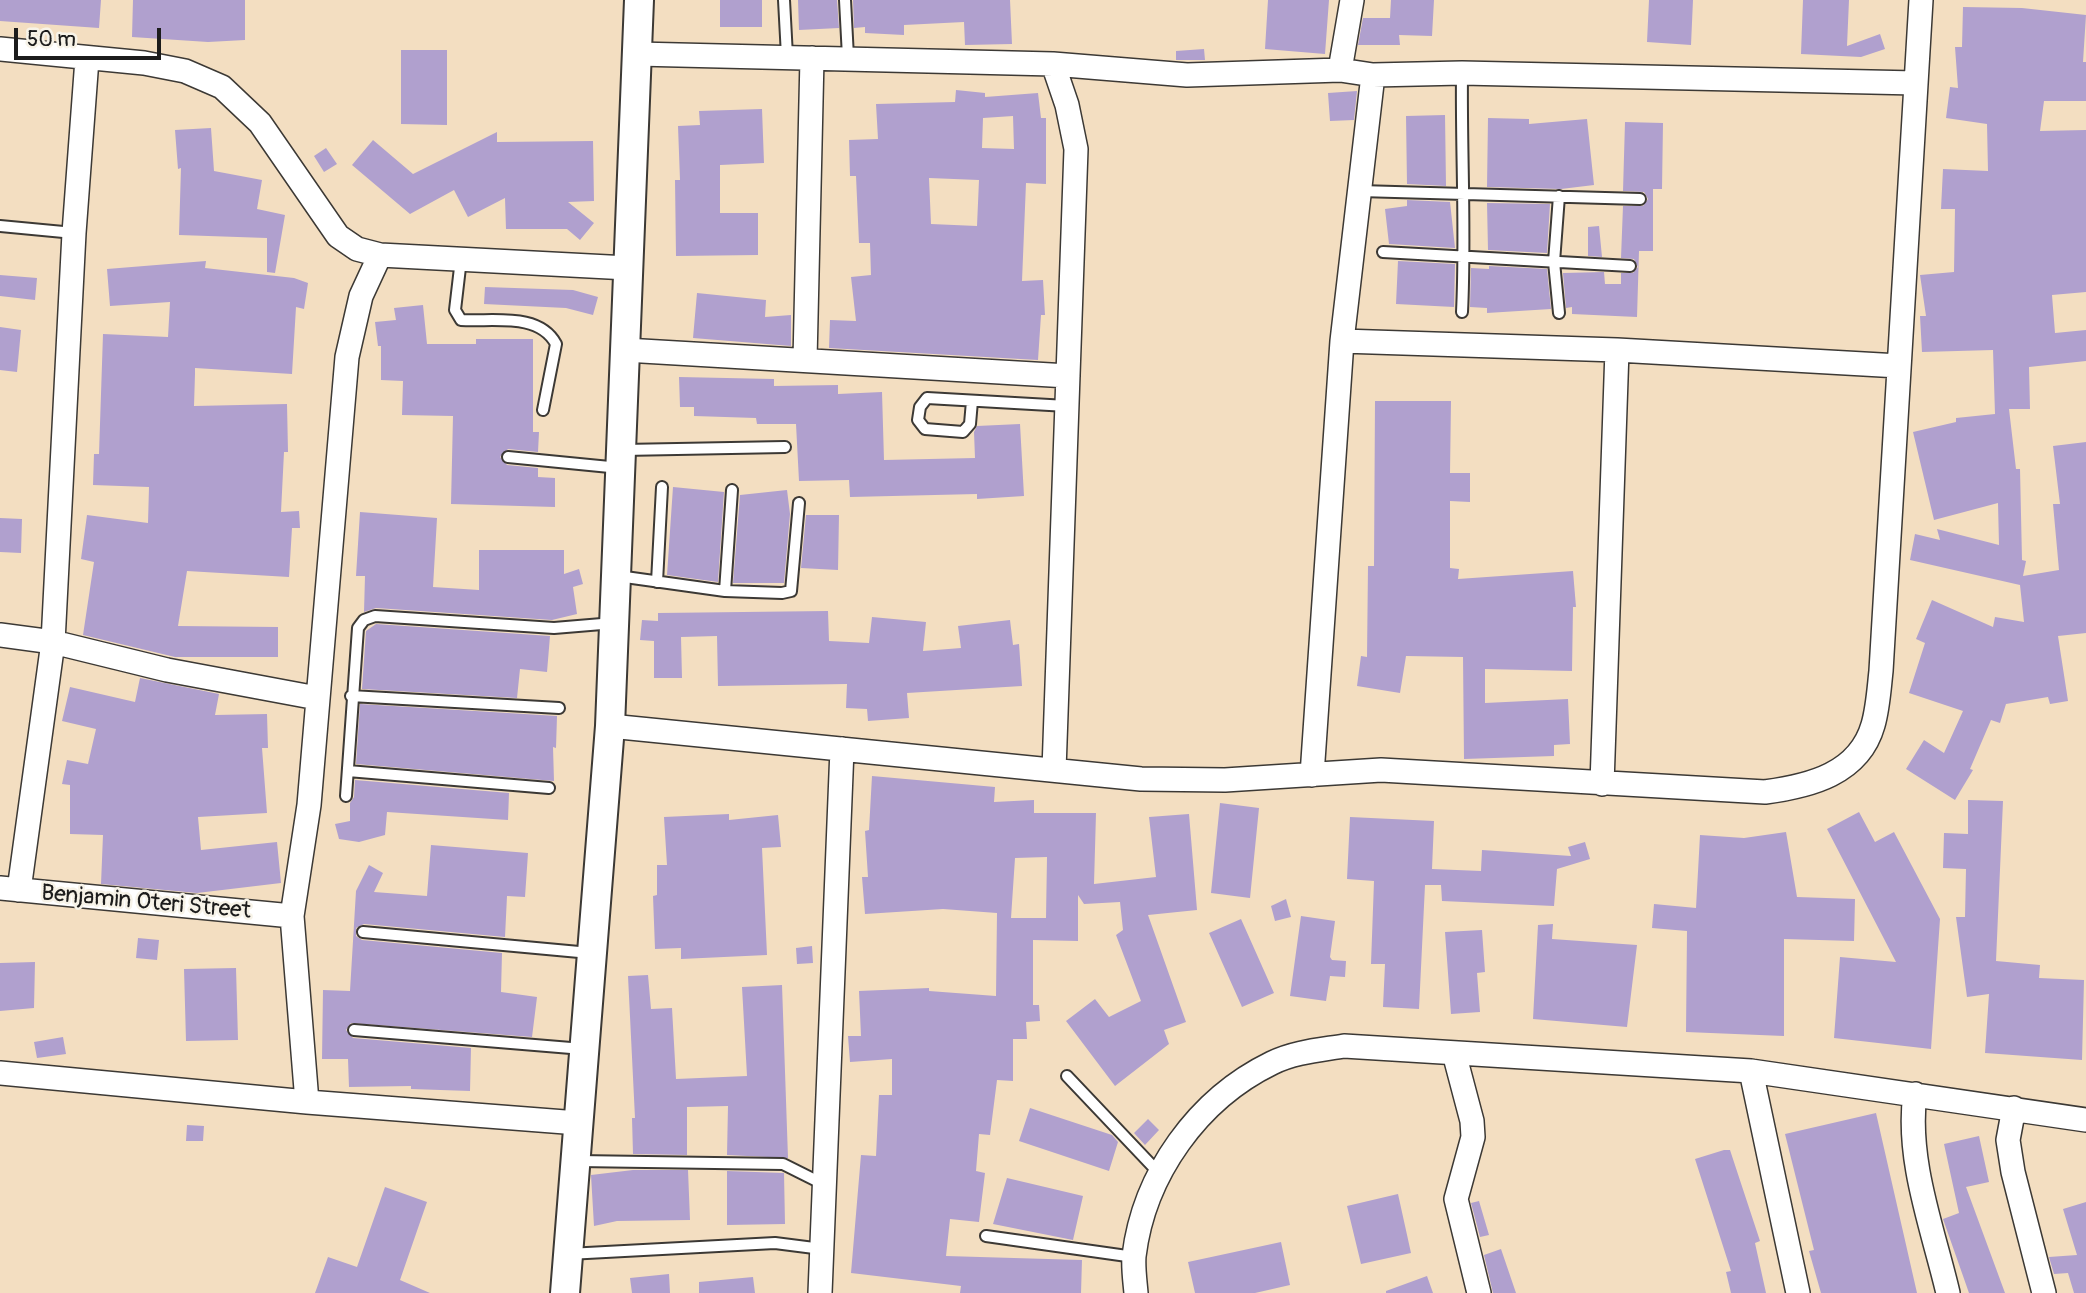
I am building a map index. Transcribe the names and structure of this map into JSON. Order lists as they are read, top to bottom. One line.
{"streets":{"street":["Benjamin Oteri Street"]},"scale_bar":"50 m"}
